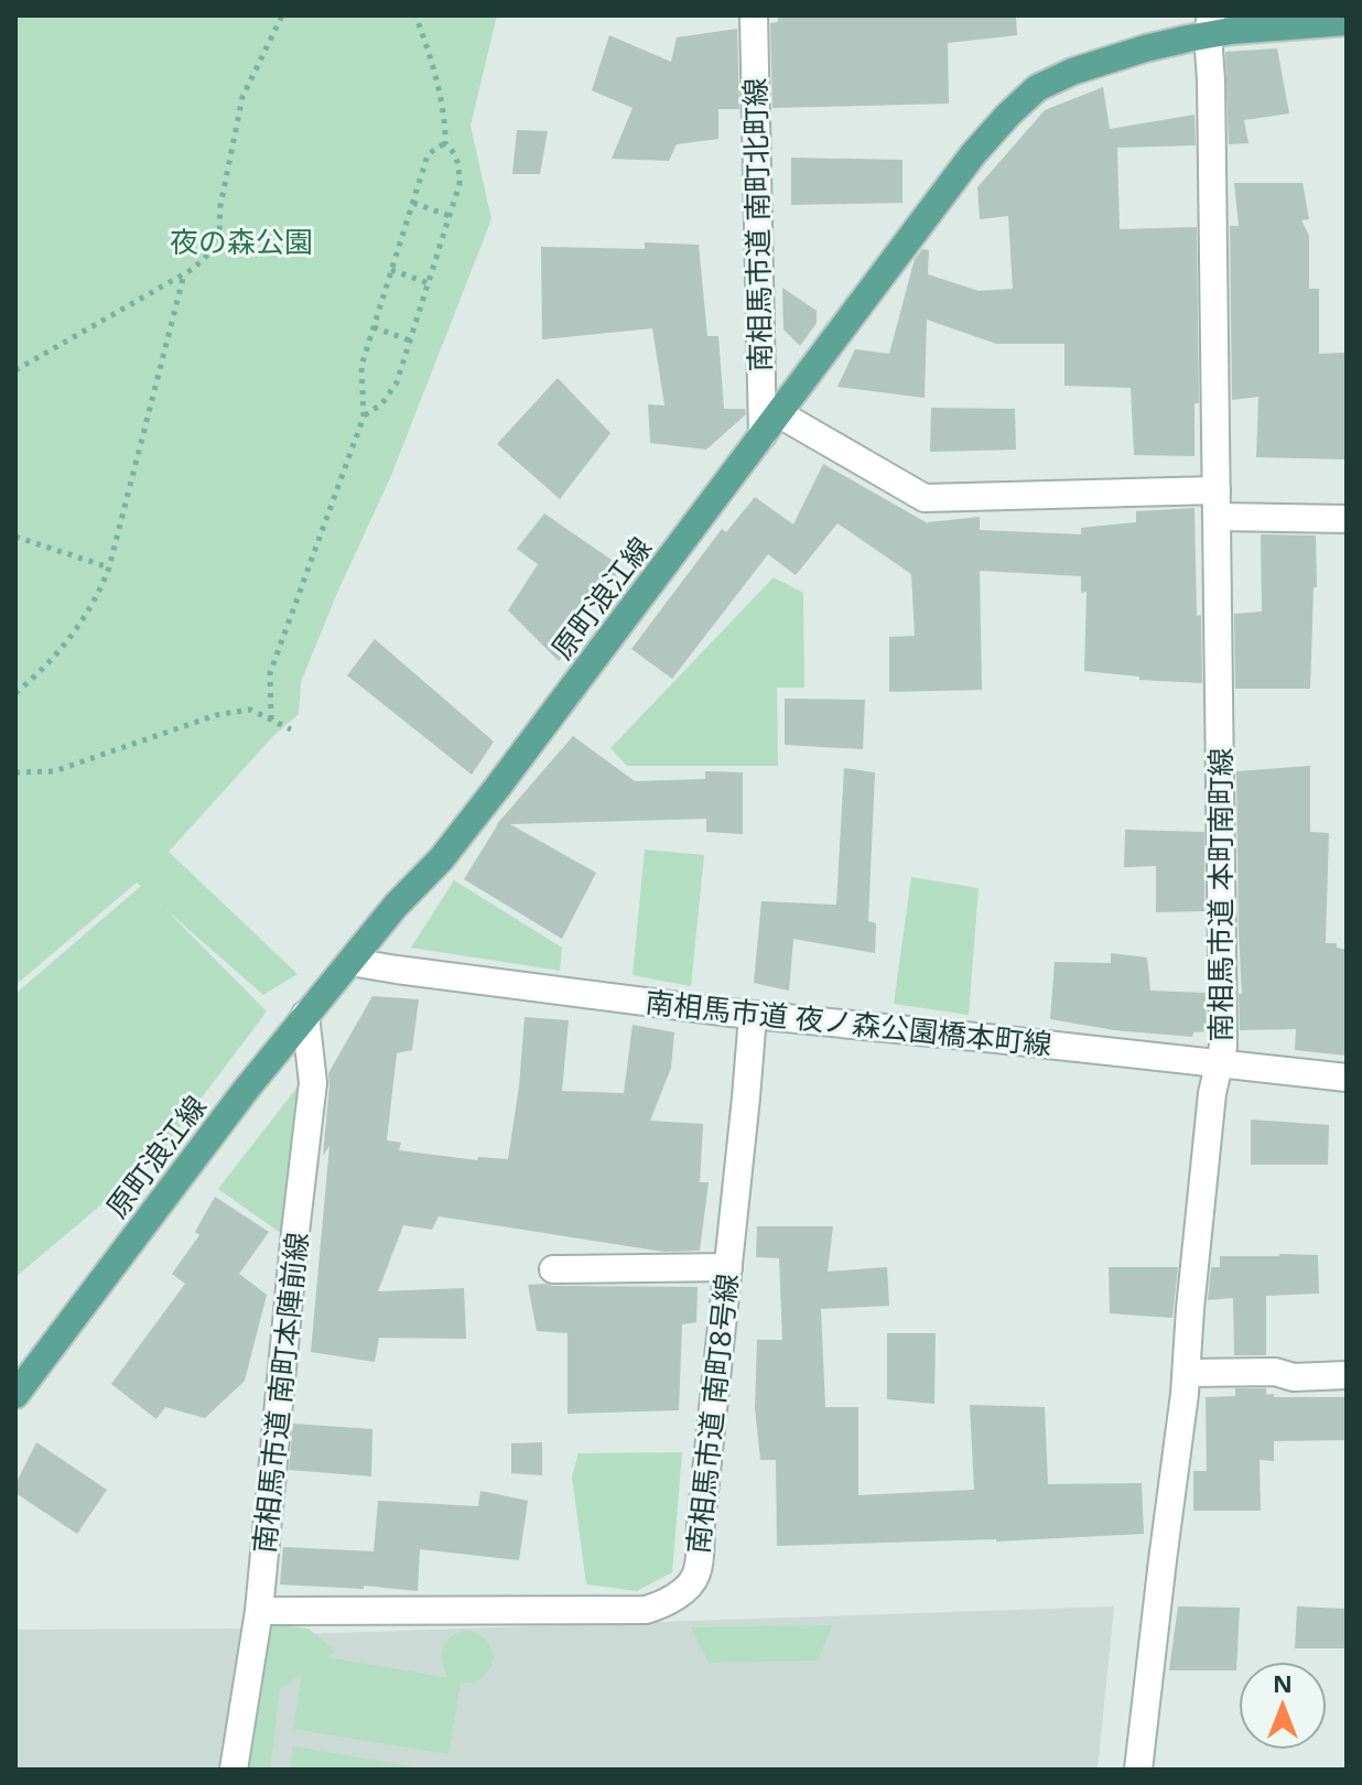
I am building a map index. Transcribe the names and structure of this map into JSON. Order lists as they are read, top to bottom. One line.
{"streets":{"main road":["原町浪江線"],"street":["南相馬市道 南町北町線","南相馬市道 本町南町線","南相馬市道 夜ノ森公園橋本町線","南相馬市道 南町本陣前線","南相馬市道 南町8号線"]},"crossings":[["南相馬市道 南町北町線","原町浪江線"],["原町浪江線","南相馬市道 本町南町線"],["原町浪江線","南相馬市道 夜ノ森公園橋本町線"],["原町浪江線","南相馬市道 南町本陣前線"],["南相馬市道 本町南町線","南相馬市道 夜ノ森公園橋本町線"],["南相馬市道 夜ノ森公園橋本町線","南相馬市道 南町8号線"],["南相馬市道 南町本陣前線","南相馬市道 南町8号線"]],"parks":["夜の森公園"],"north":"top"}
